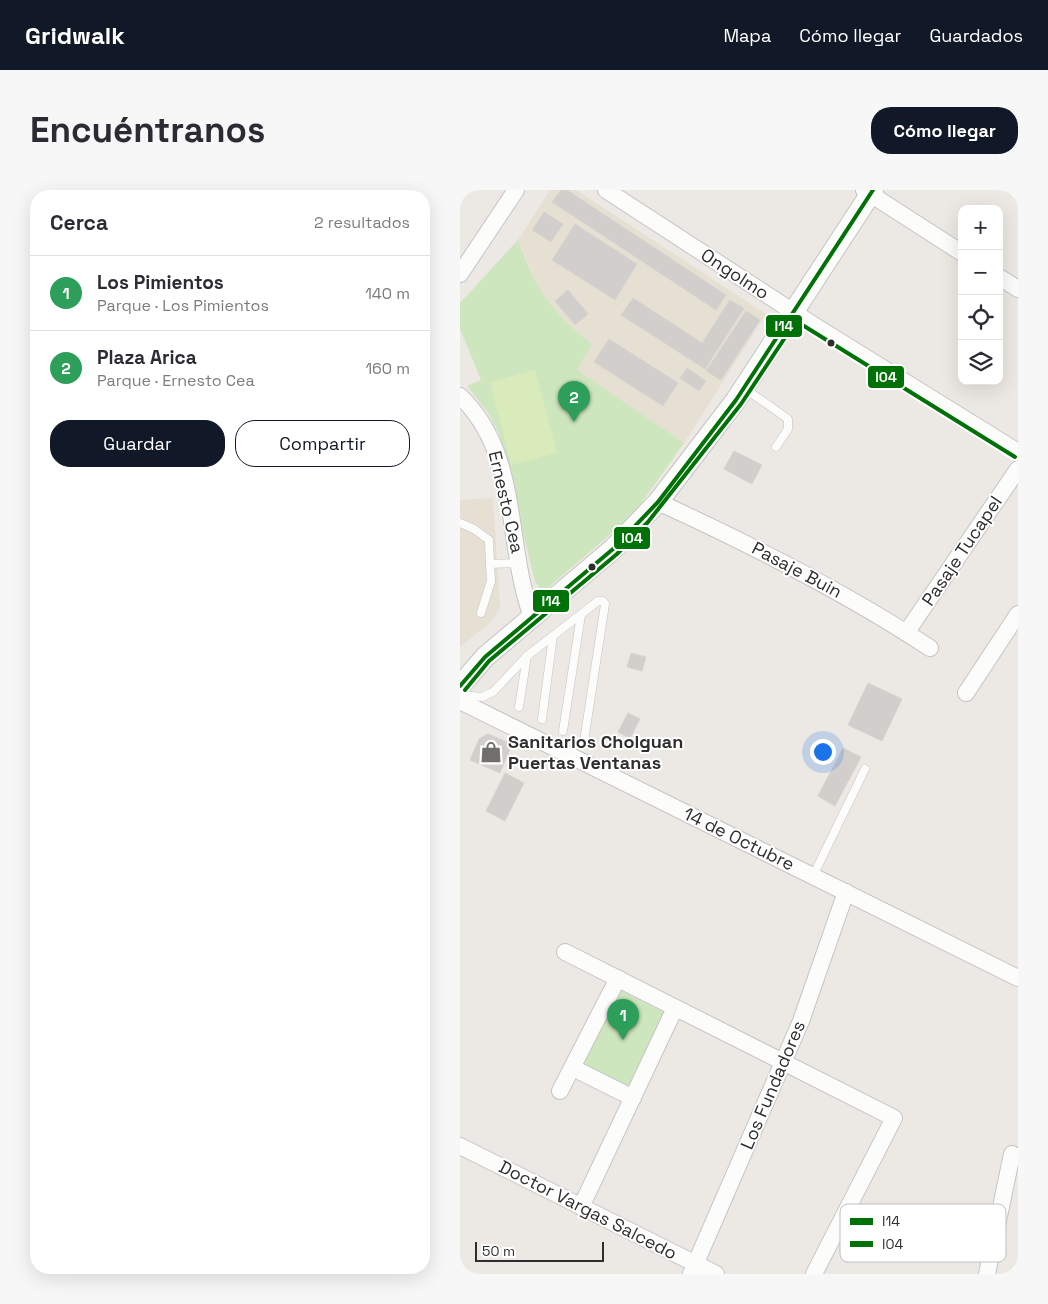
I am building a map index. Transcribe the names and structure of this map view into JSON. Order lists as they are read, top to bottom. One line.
{"streets":{"street":["Ongolmo","Ernesto Cea","Pasaje Tucapel","Pasaje Buin","14 de Octubre","Los Fundadores","Doctor Vargas Salcedo"]},"crossings":[["Pasaje Tucapel","Pasaje Buin"],["14 de Octubre","Los Fundadores"],["Los Fundadores","Doctor Vargas Salcedo"]],"places":{"shop":["Sanitarios Cholguan Puertas Ventanas"]},"lines":["transit line I14","transit line I04"],"legend":["I14","I04"],"scale_bar":"50 m","page":{"header":"Gridwalk","nav":["Mapa","Cómo llegar","Guardados"],"buttons":["Cómo llegar",["Guardar","Compartir"]],"title":"Encuéntranos","heading":["Cerca","2 resultados"],"map_buttons":["+","−"],"list":[{"mark":"1","name":"Los Pimientos","note":"Parque · Los Pimientos","value":"140 m"},{"mark":"2","name":"Plaza Arica","note":"Parque · Ernesto Cea","value":"160 m"}],"pins":["2","1"],"scale":"50 m"}}
